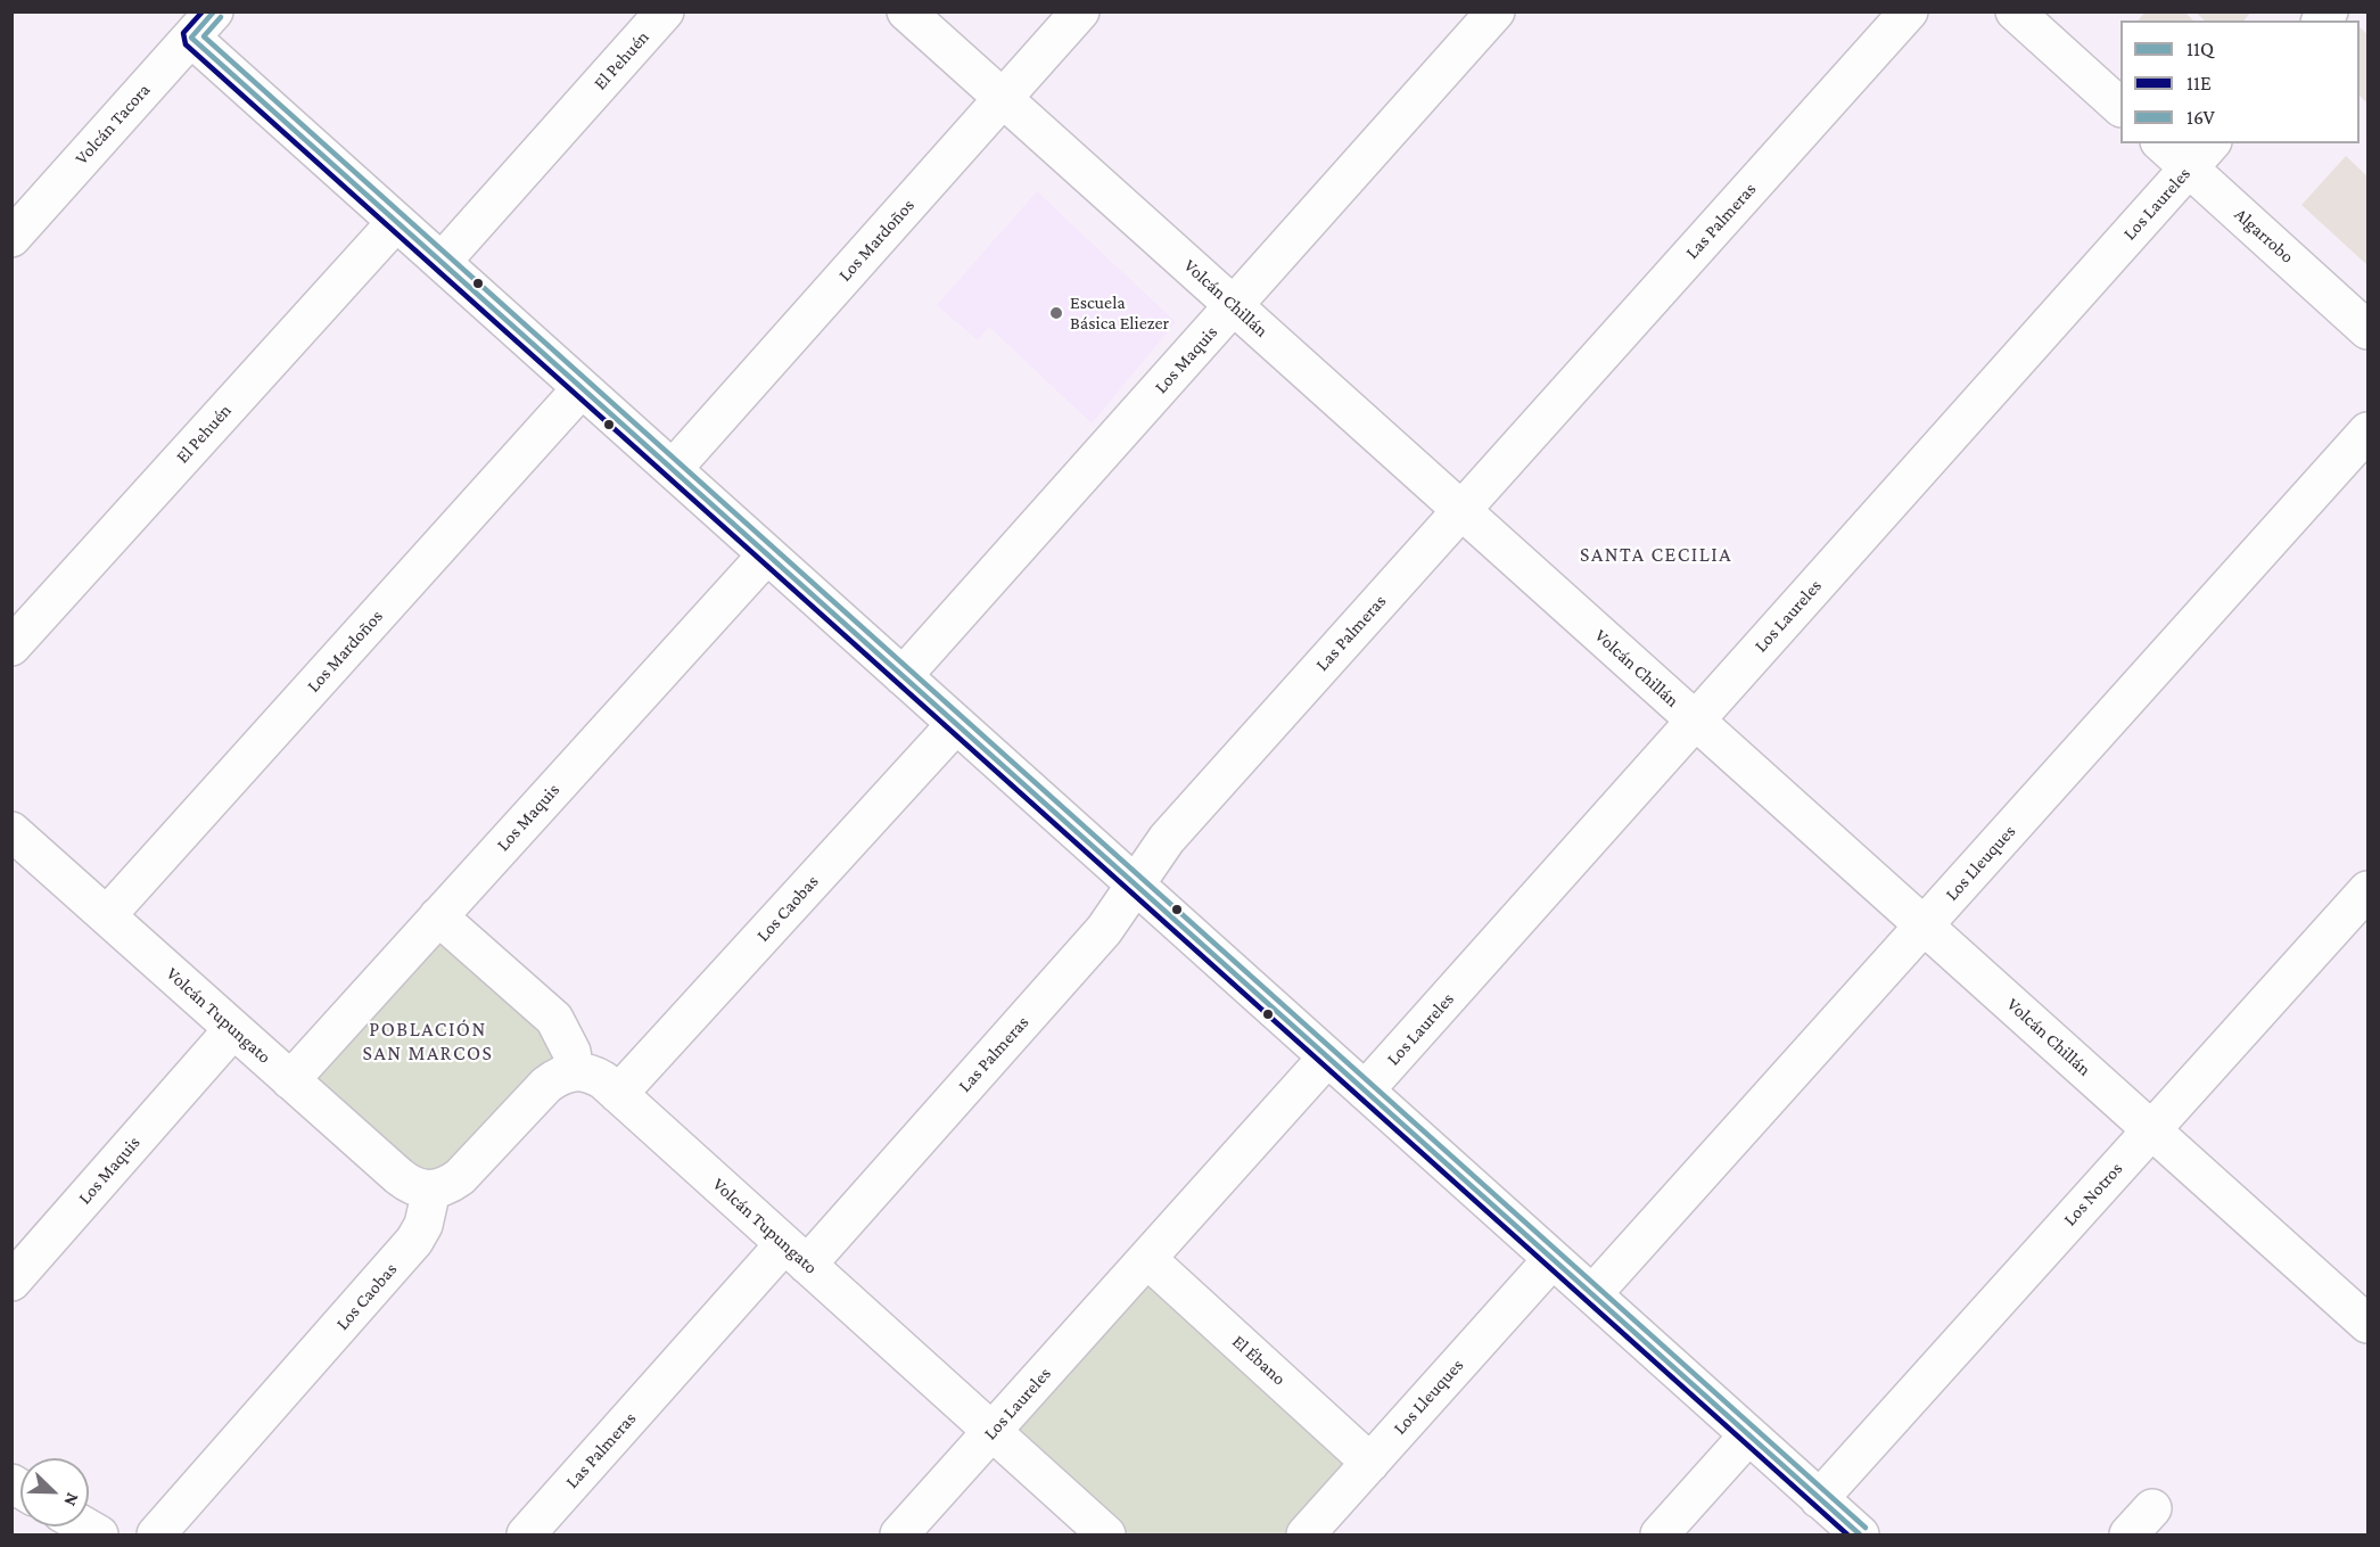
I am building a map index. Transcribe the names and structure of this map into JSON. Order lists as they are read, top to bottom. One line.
{"streets":{"street":["El Pehuén","Volcán Tacora","Los Laureles","Las Palmeras","Algarrobo","Los Mardoños","Volcán Chillán","Los Maquis","Los Lleuques","Los Caobas","Volcán Tupungato","Los Notros","El Ébano"]},"crossings":[["Los Laureles","Algarrobo"],["Los Laureles","Volcán Chillán"],["Los Laureles","Volcán Tupungato"],["Los Laureles","El Ébano"],["Las Palmeras","Volcán Chillán"],["Las Palmeras","Volcán Tupungato"],["Los Mardoños","Volcán Chillán"],["Los Mardoños","Volcán Tupungato"],["Volcán Chillán","Los Maquis"],["Volcán Chillán","Los Lleuques"],["Volcán Chillán","Los Notros"],["Los Maquis","Volcán Tupungato"],["Los Lleuques","El Ébano"],["Los Caobas","Volcán Tupungato"]],"districts":["SANTA CECILIA","POBLACIÓN SAN MARCOS"],"places":["Escuela Básica Eliezer"],"lines":["transit line 11Q","transit line 11E","transit line 16V"],"legend":["11Q","11E","16V"],"north":"bottom right"}
